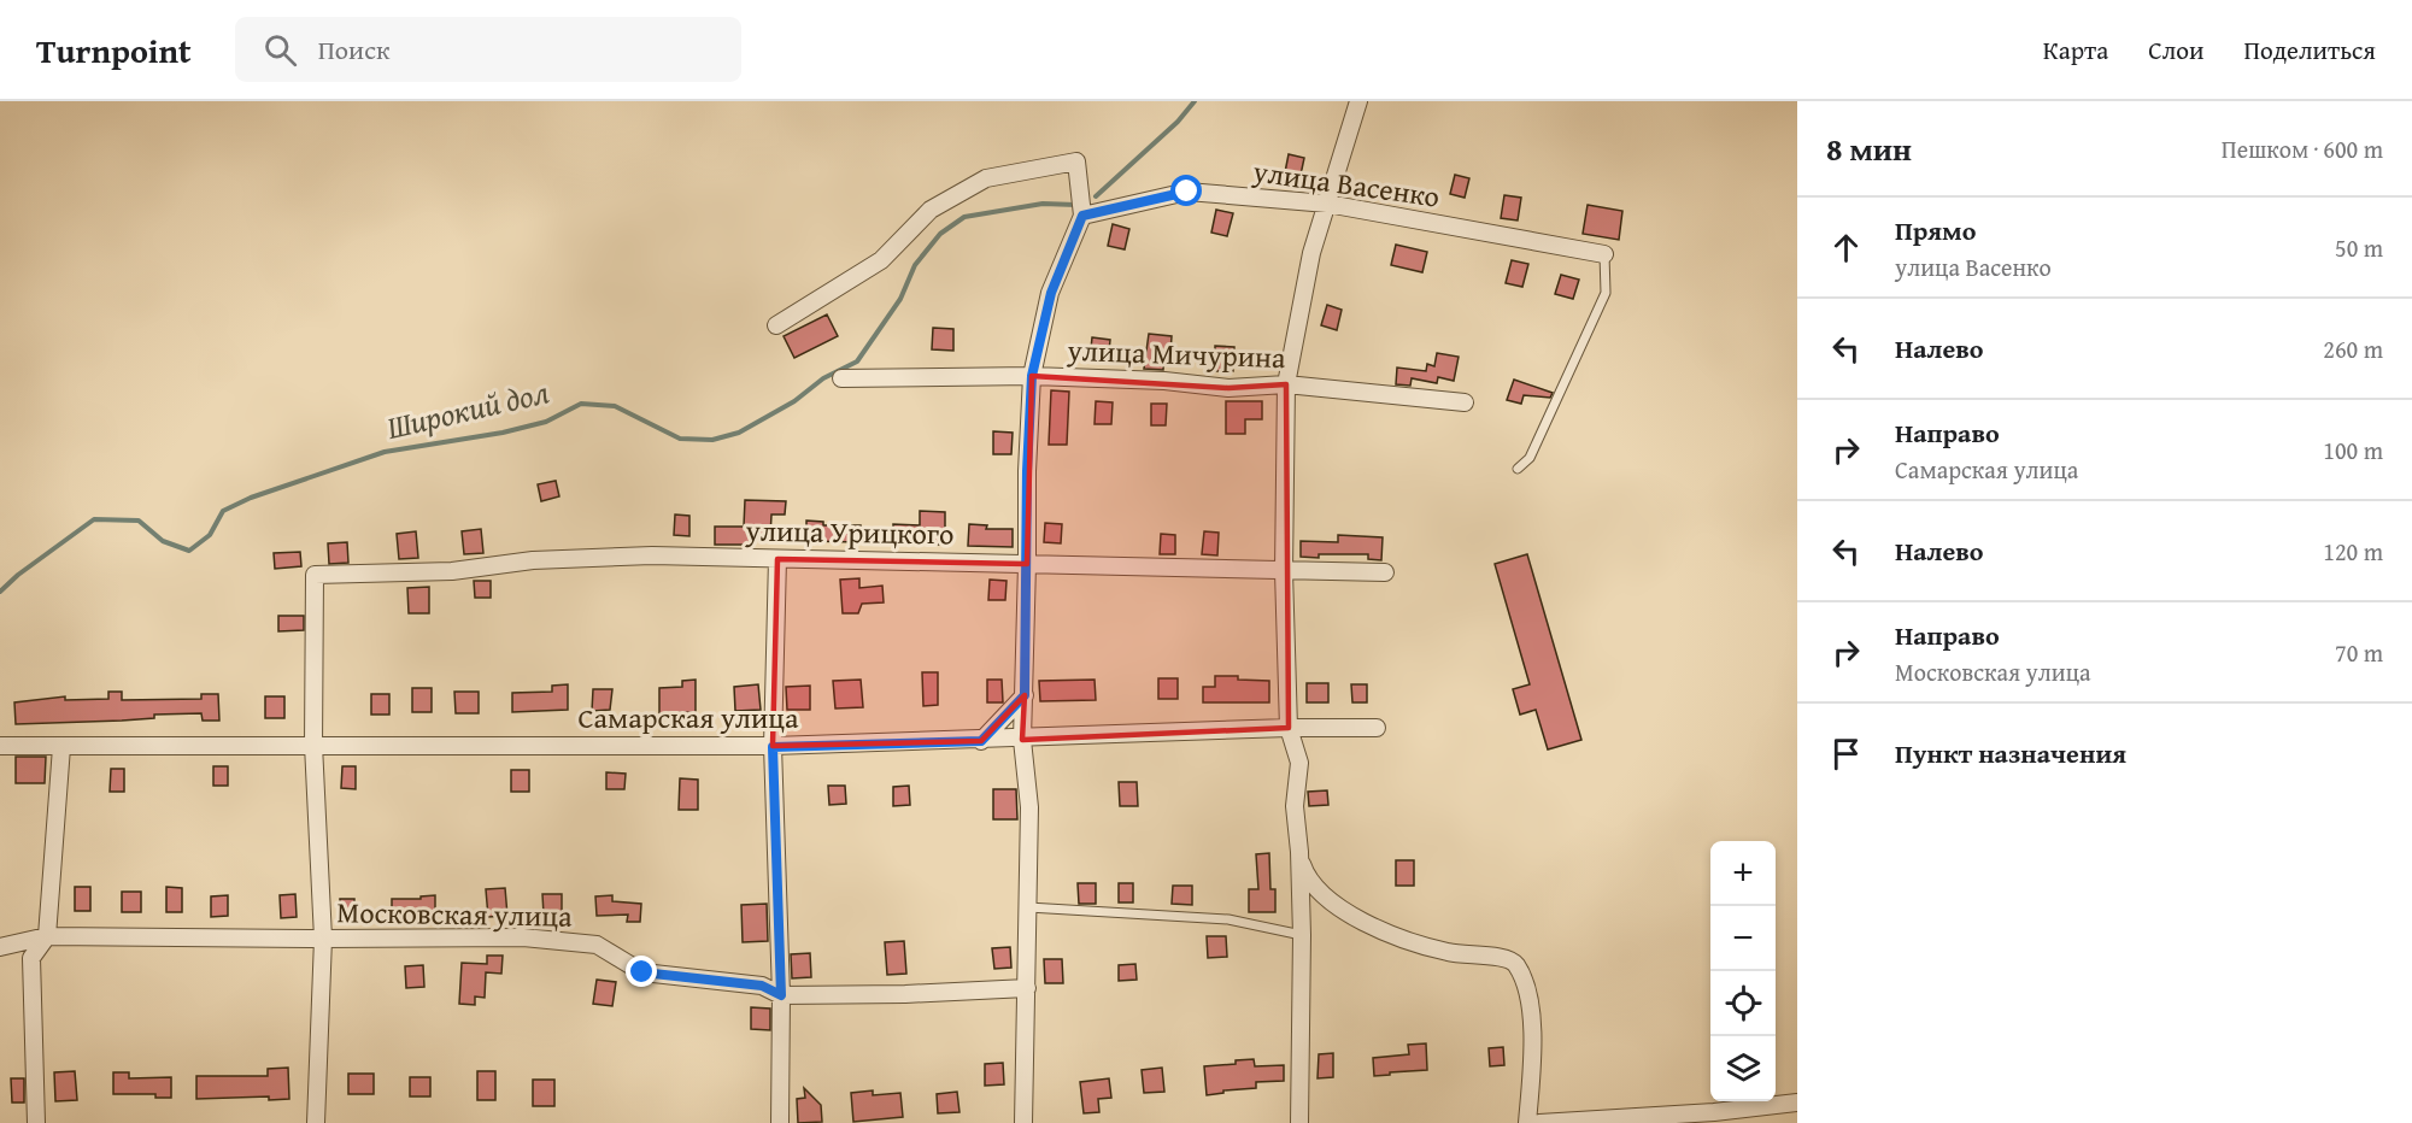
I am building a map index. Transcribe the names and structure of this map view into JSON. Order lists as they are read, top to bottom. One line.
{"streets":{"street":["улица Васенко","улица Мичурина","улица Урицкого","Самарская улица","Московская улица"]},"crossings":[["улица Урицкого","Самарская улица"]],"water":["Широкий дол"],"page":{"header":"Turnpoint","search":"Поиск","nav":["Карта","Слои","Поделиться"],"heading":["8 мин","Пешком · 600 m"],"list":[["Прямо","улица Васенко","50 m"],["Налево","260 m"],["Направо","Самарская улица","100 m"],["Налево","120 m"],["Направо","Московская улица","70 m"],"Пункт назначения"],"map_buttons":["+","−"]}}
